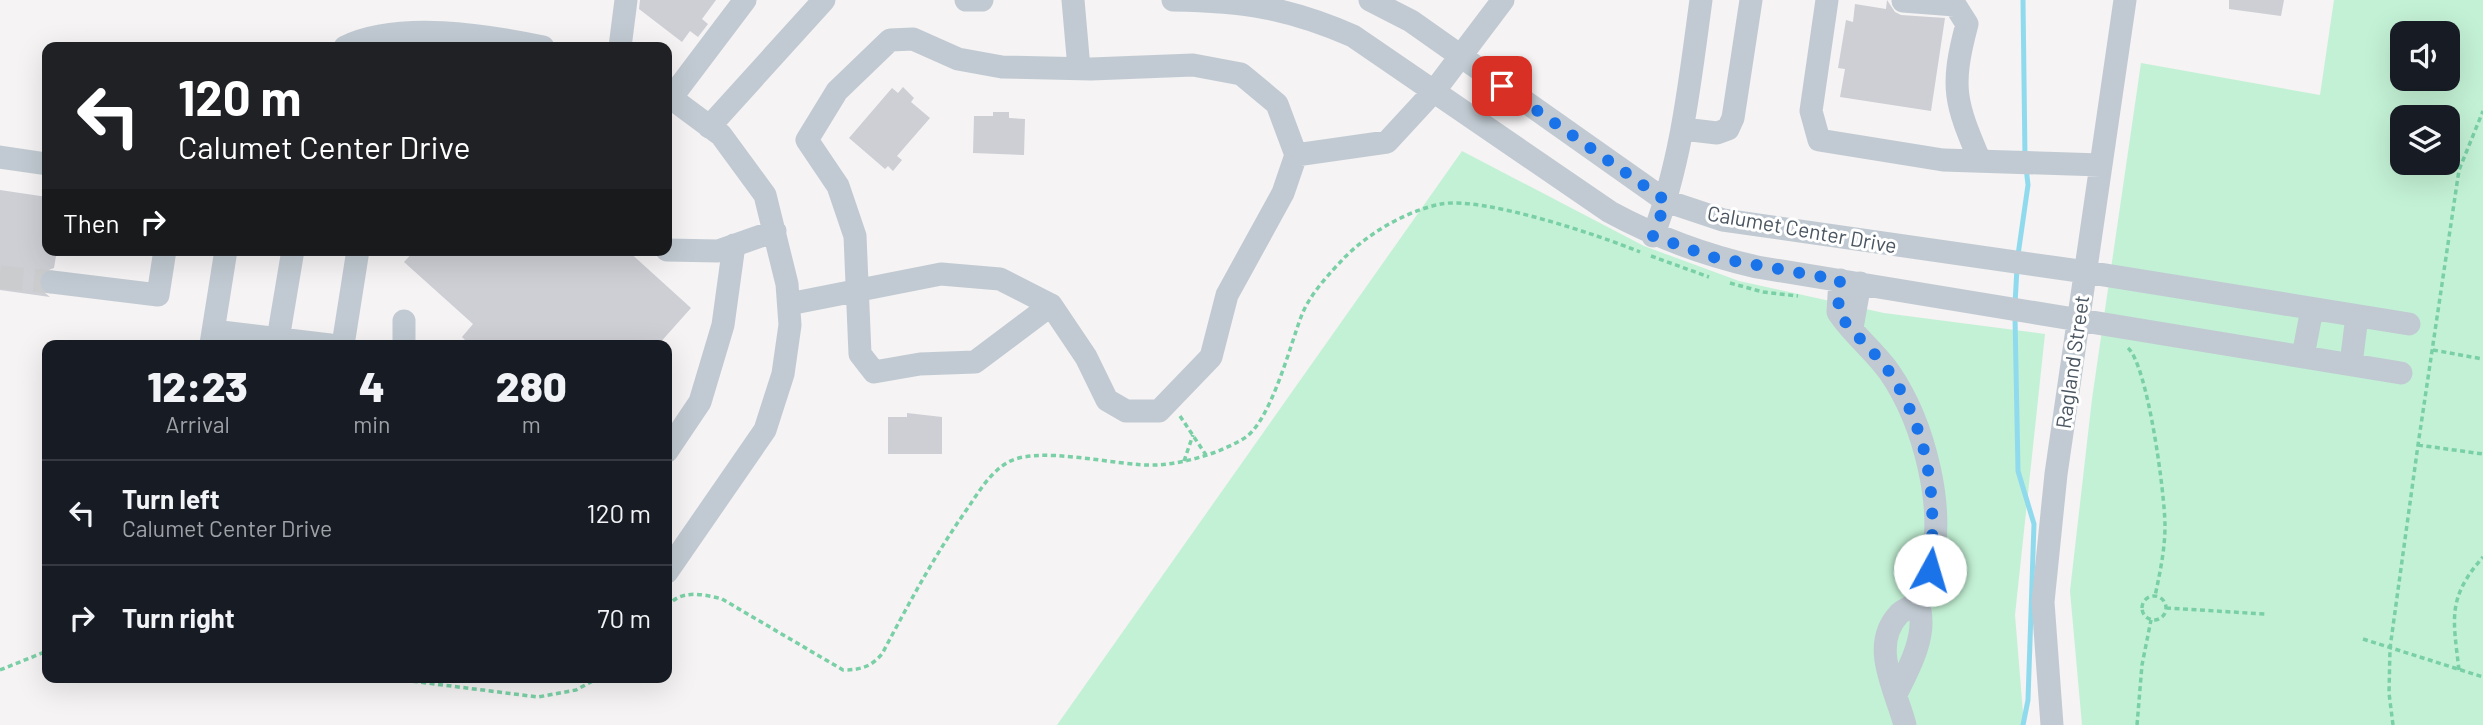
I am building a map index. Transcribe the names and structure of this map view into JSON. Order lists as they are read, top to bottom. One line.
{"streets":{"street":["Calumet Center Drive","Ragland Street"]},"crossings":[["Calumet Center Drive","Ragland Street"]],"page":{"turn":["120 m","Calumet Center Drive"],"then":"Then","eta":["12:23","Arrival","4","min","280","m"],"list":[{"name":"Turn left","note":"Calumet Center Drive","value":"120 m"},{"name":"Turn right","value":"70 m"}]}}
